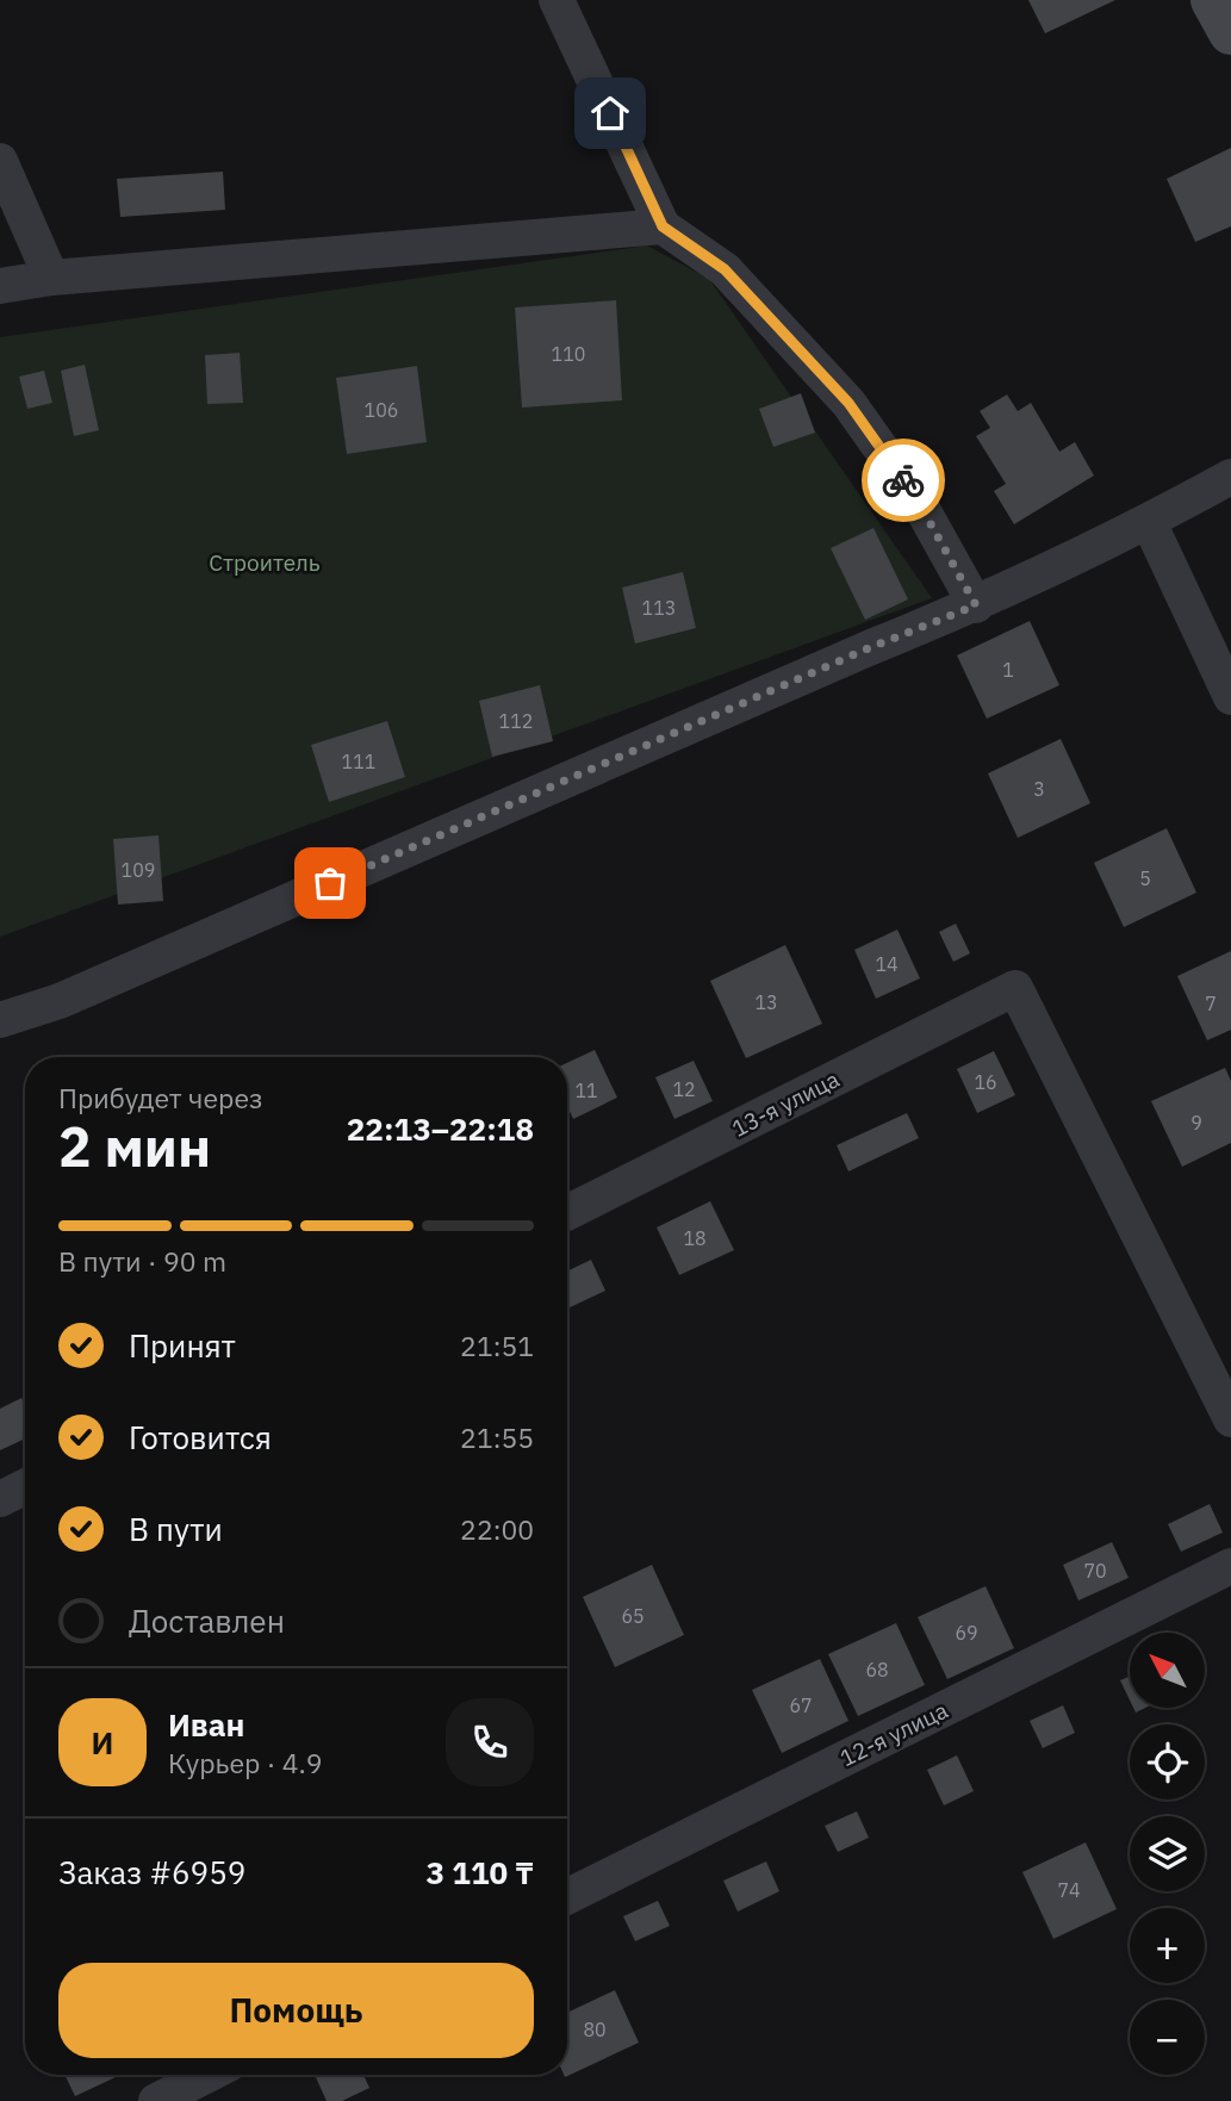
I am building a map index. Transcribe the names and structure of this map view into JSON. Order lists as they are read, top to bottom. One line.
{"streets":{"street":["13-я улица","12-я улица"]},"parks":["Строитель"],"house_numbers":["110","106","113","1","112","111","3","109","5","14","13","7","16","12","11","9","18","70","65","69","68","67","74","80"],"north":"top left","page":{"heading":["2 мин","Прибудет через","22:13–22:18"],"panel":["Иван","Курьер · 4.9","Заказ #6959","3 110 ₸"],"bar":"В пути · 90 m","list":[["Принят","21:51"],["Готовится","21:55"],["В пути","22:00"],"Доставлен"],"map_buttons":["+","−"],"round":"И","buttons":"Помощь"}}
